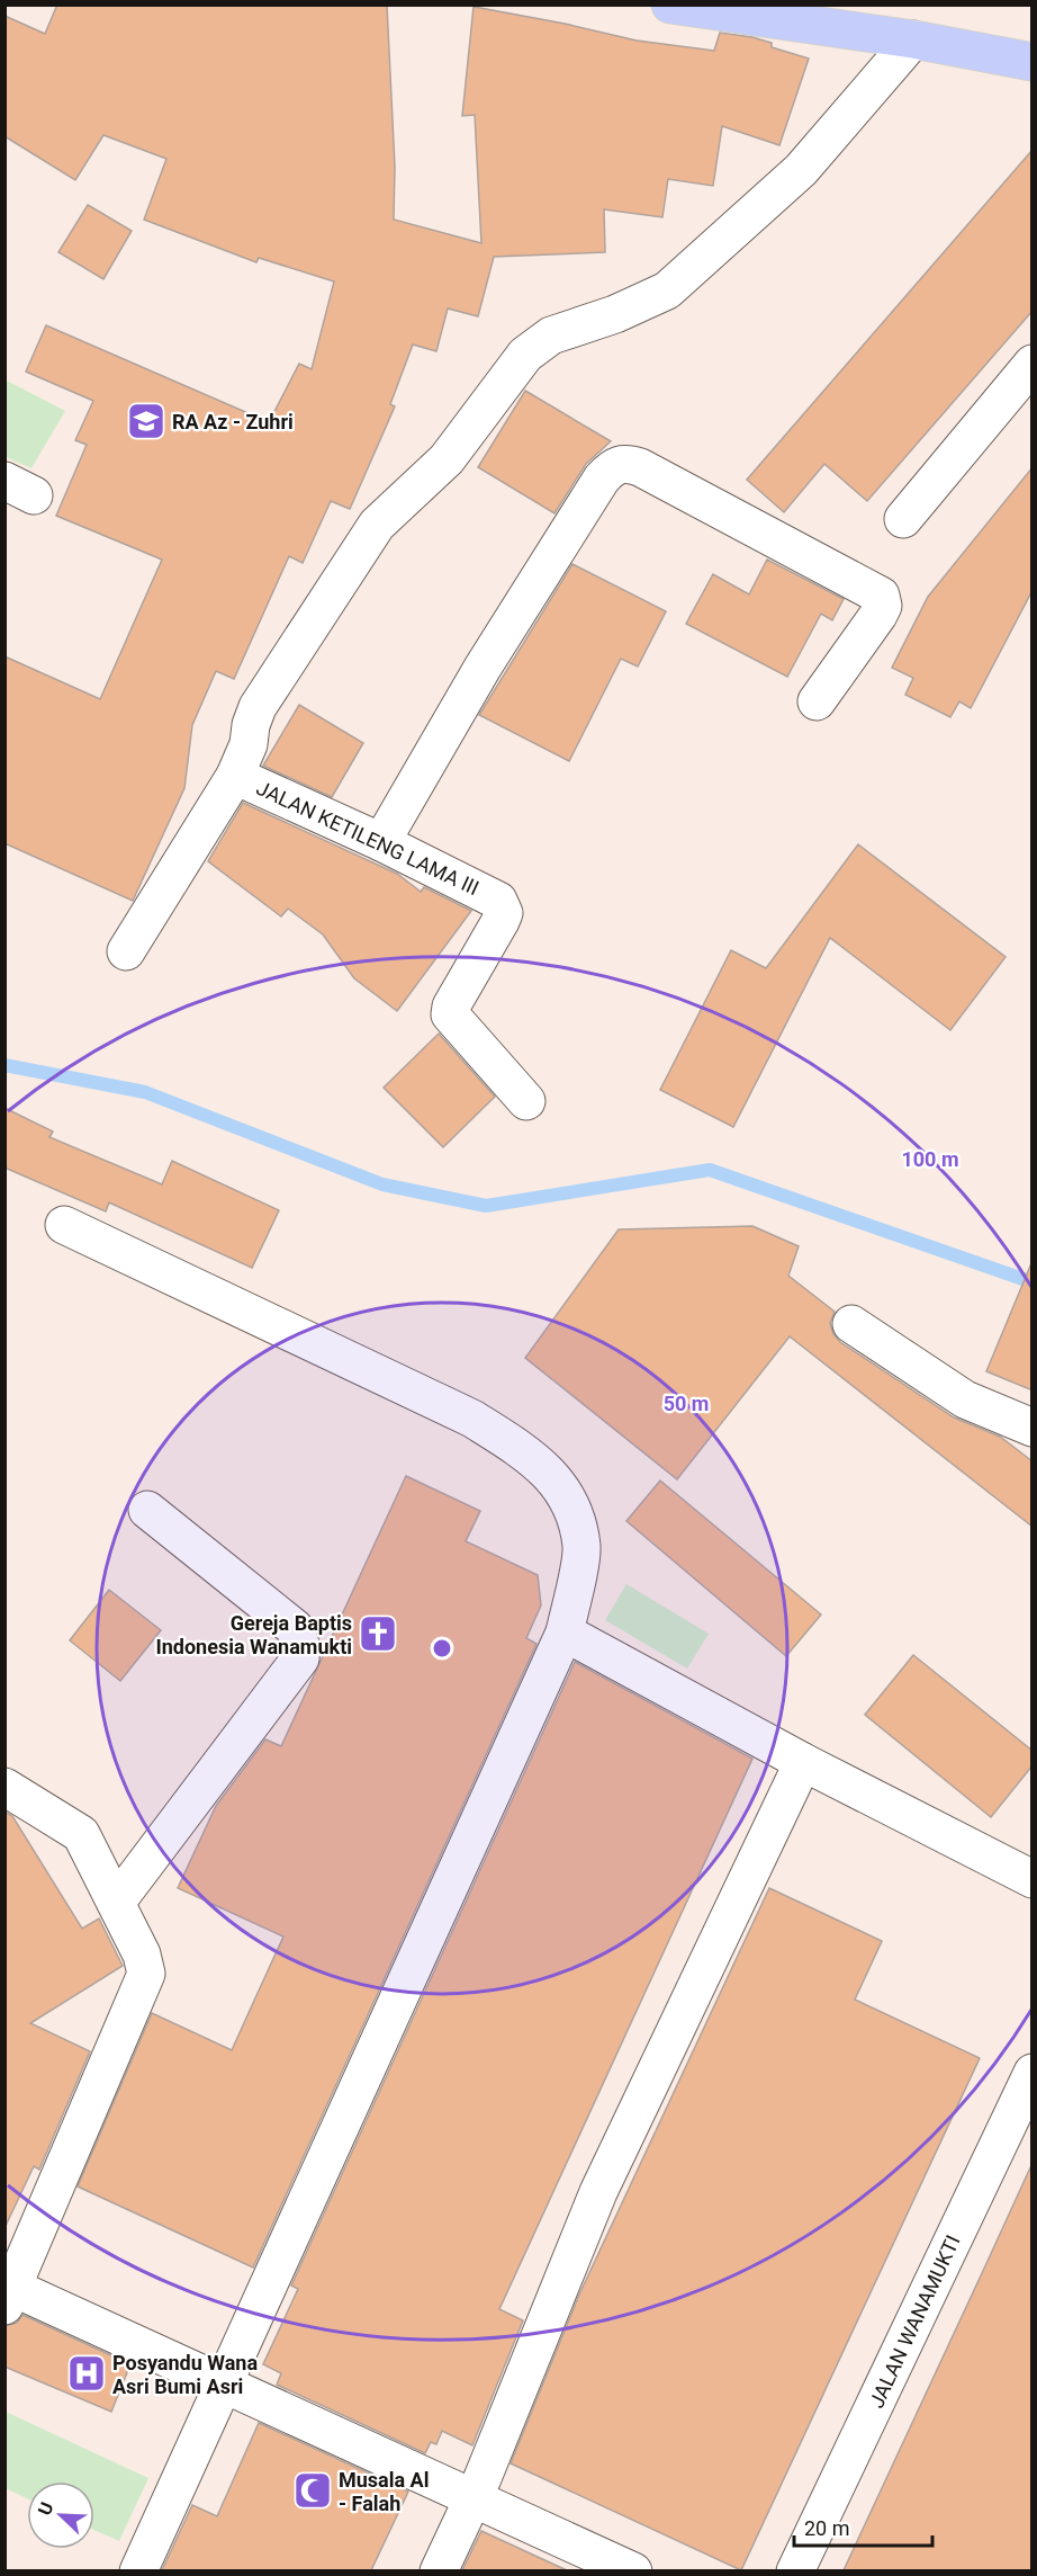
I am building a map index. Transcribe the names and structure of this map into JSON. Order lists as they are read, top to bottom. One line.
{"streets":{"street":["JALAN KETILENG LAMA III","JALAN WANAMUKTI"]},"places":{"school or university":["RA Az - Zuhri"],"church":["Gereja Baptis Indonesia Wanamukti"],"hospital":["Posyandu Wana Asri Bumi Asri"],"mosque":["Musala Al - Falah"]},"scale_bar":"20 m","north":"top left","rings":["100 m","50 m"]}
